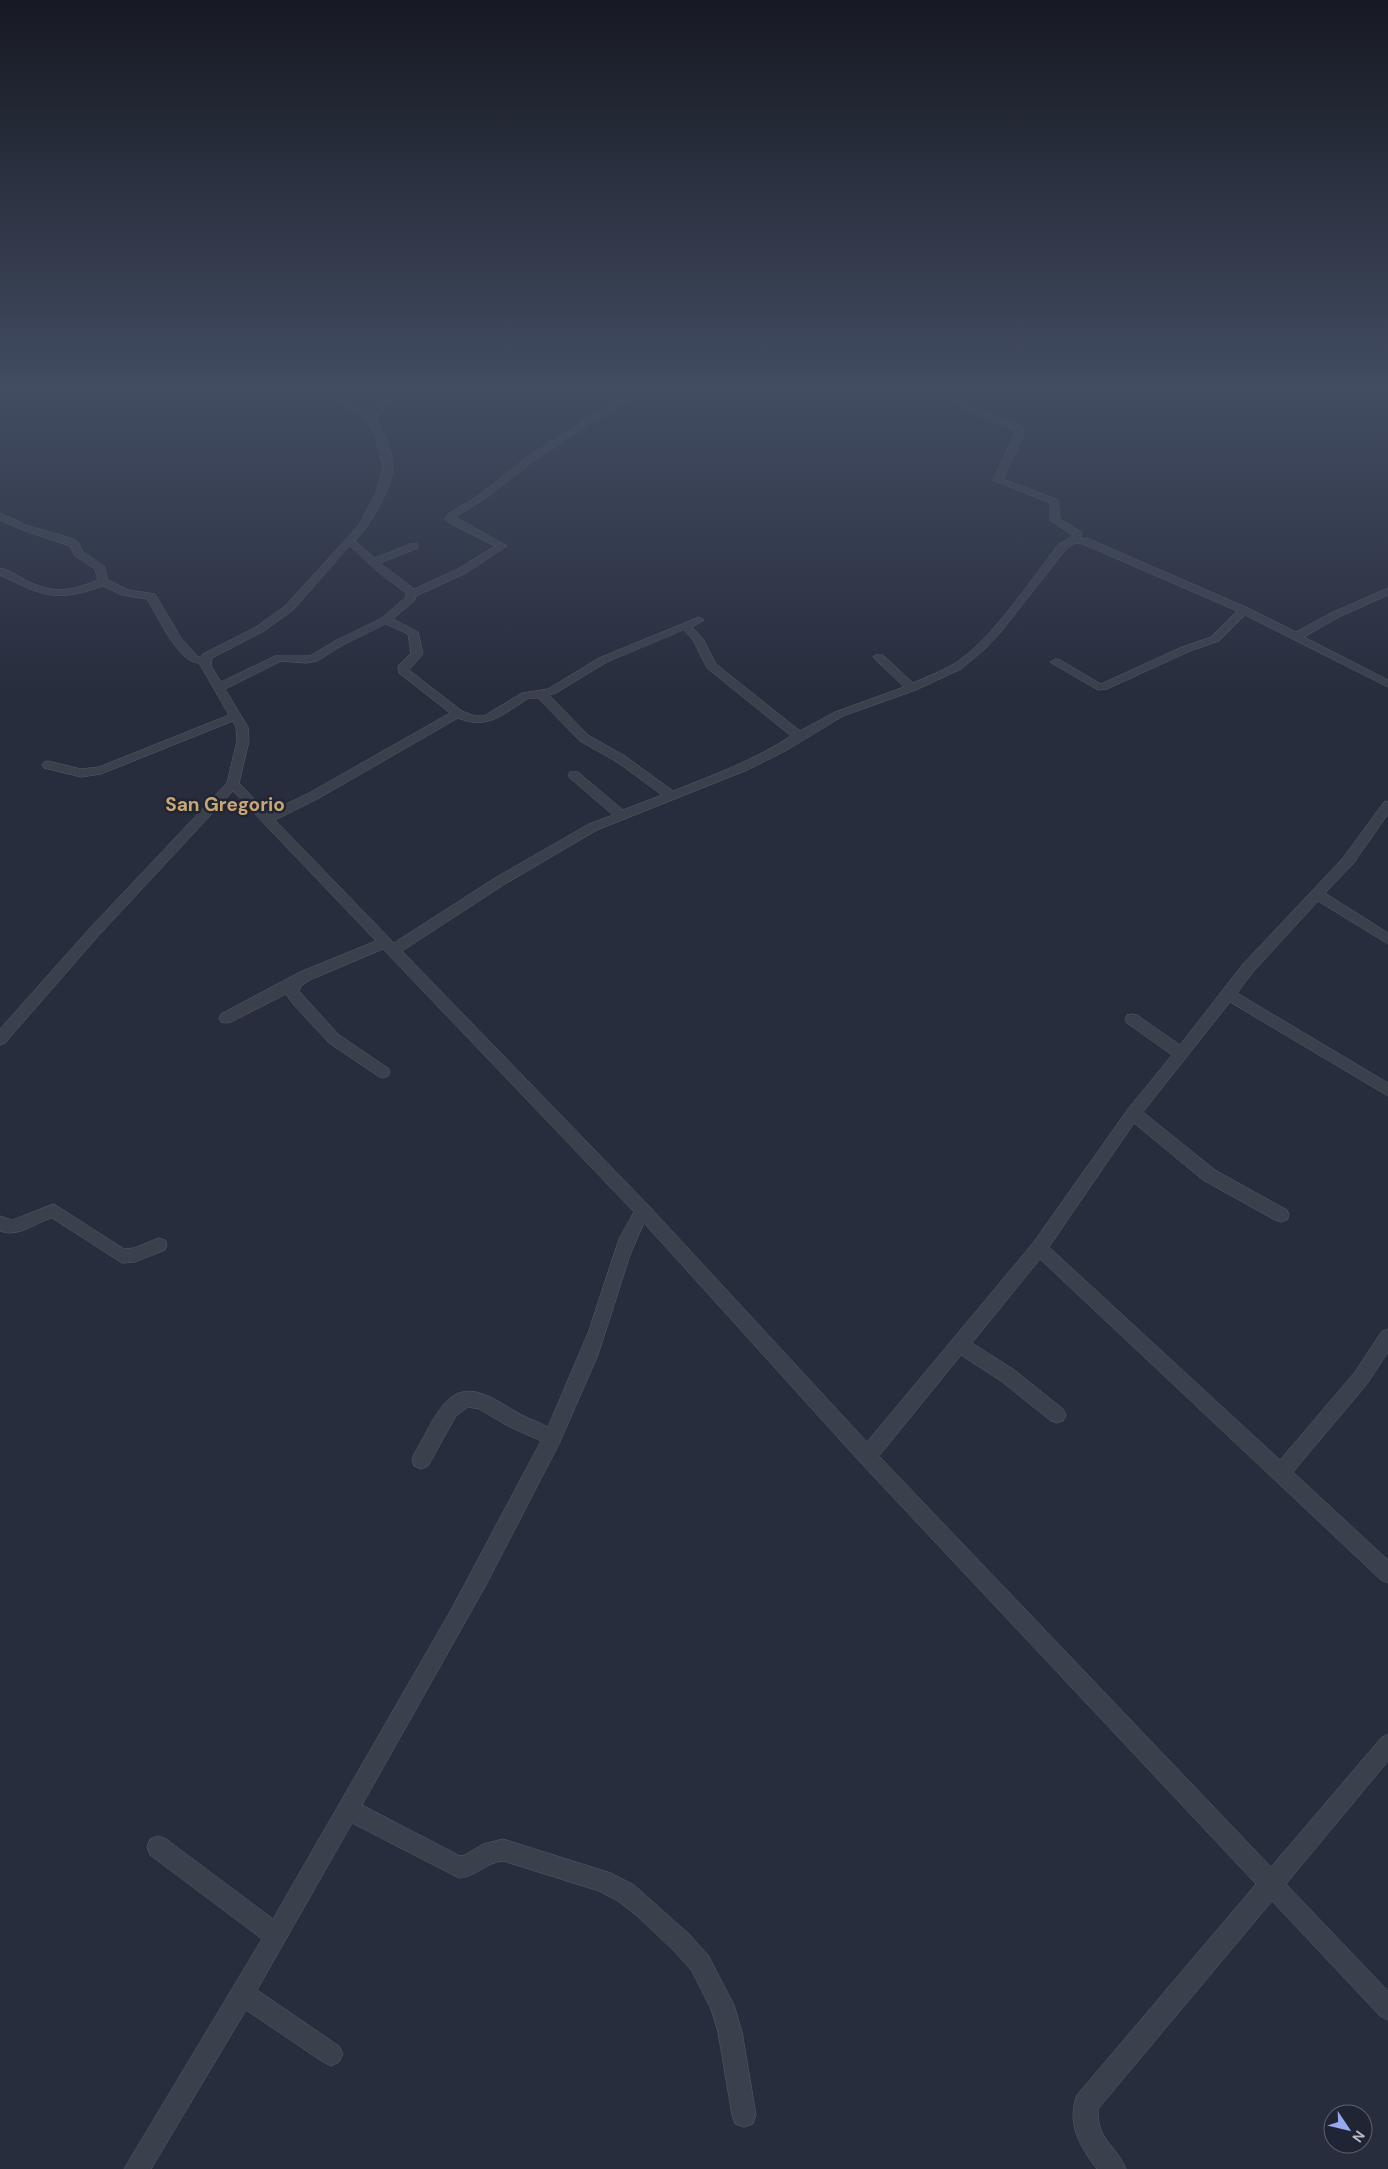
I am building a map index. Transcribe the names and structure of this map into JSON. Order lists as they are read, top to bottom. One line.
{"districts":["San Gregorio"],"north":"bottom right"}
